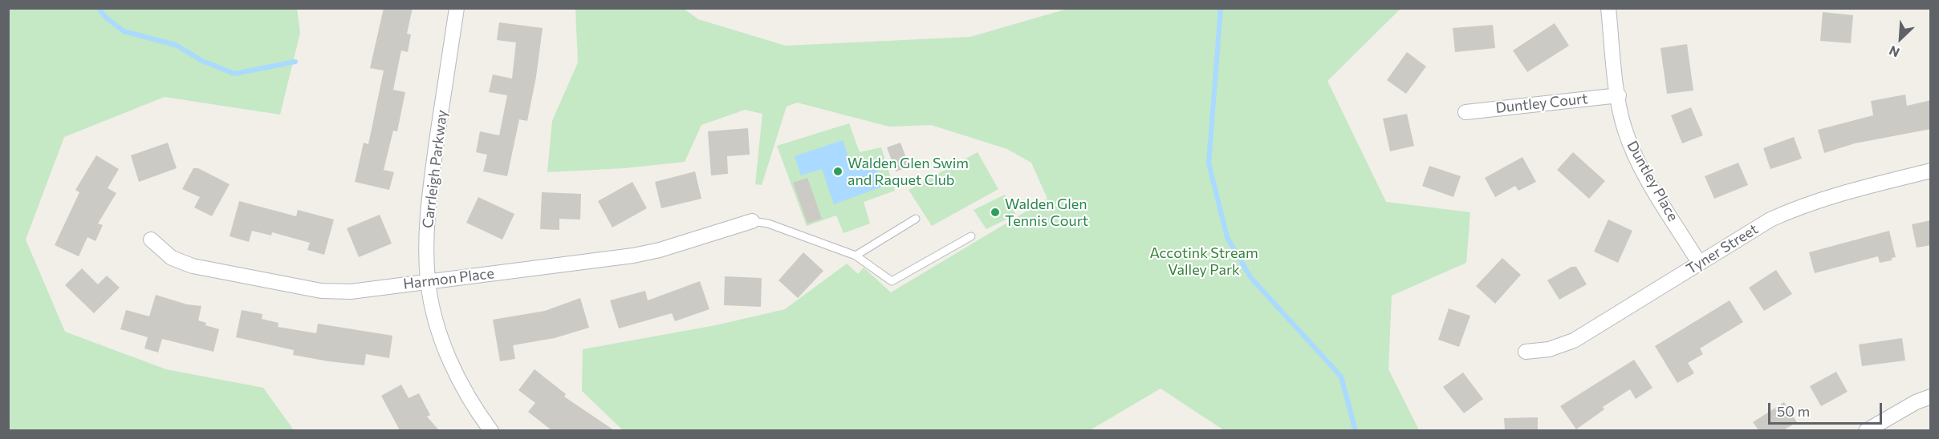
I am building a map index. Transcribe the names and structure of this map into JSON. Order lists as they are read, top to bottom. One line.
{"streets":{"street":["Duntley Court","Carrleigh Parkway","Duntley Place","Tyner Street","Harmon Place"]},"crossings":[["Duntley Court","Duntley Place"],["Carrleigh Parkway","Harmon Place"],["Duntley Place","Tyner Street"]],"parks":["Accotink Stream Valley Park"],"places":["Walden Glen Swim and Raquet Club","Walden Glen Tennis Court"],"scale_bar":"50 m","north":"bottom left"}
